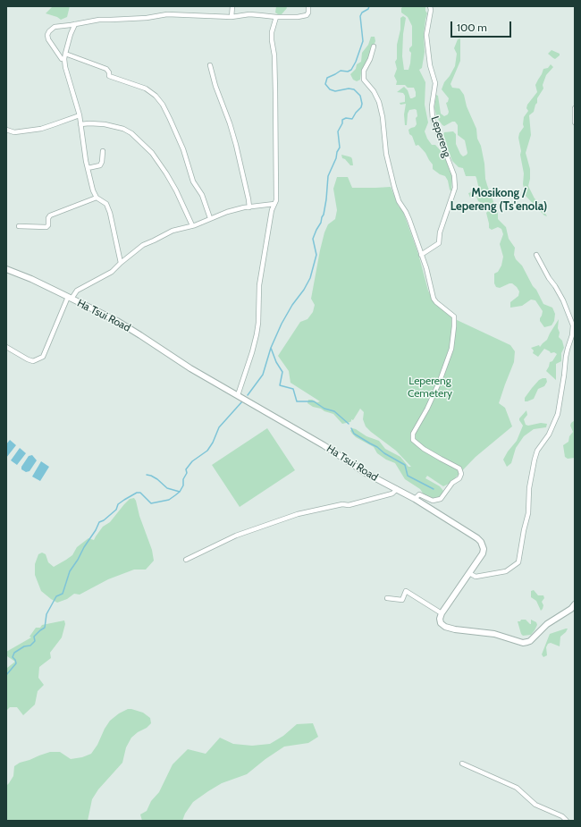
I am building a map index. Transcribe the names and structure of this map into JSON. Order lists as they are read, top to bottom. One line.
{"streets":{"street":["Lepereng","Ha Tsui Road"]},"districts":["Mosikong / Lepereng (Ts'enola)"],"parks":["Lepereng Cemetery"],"scale_bar":"100 m"}
